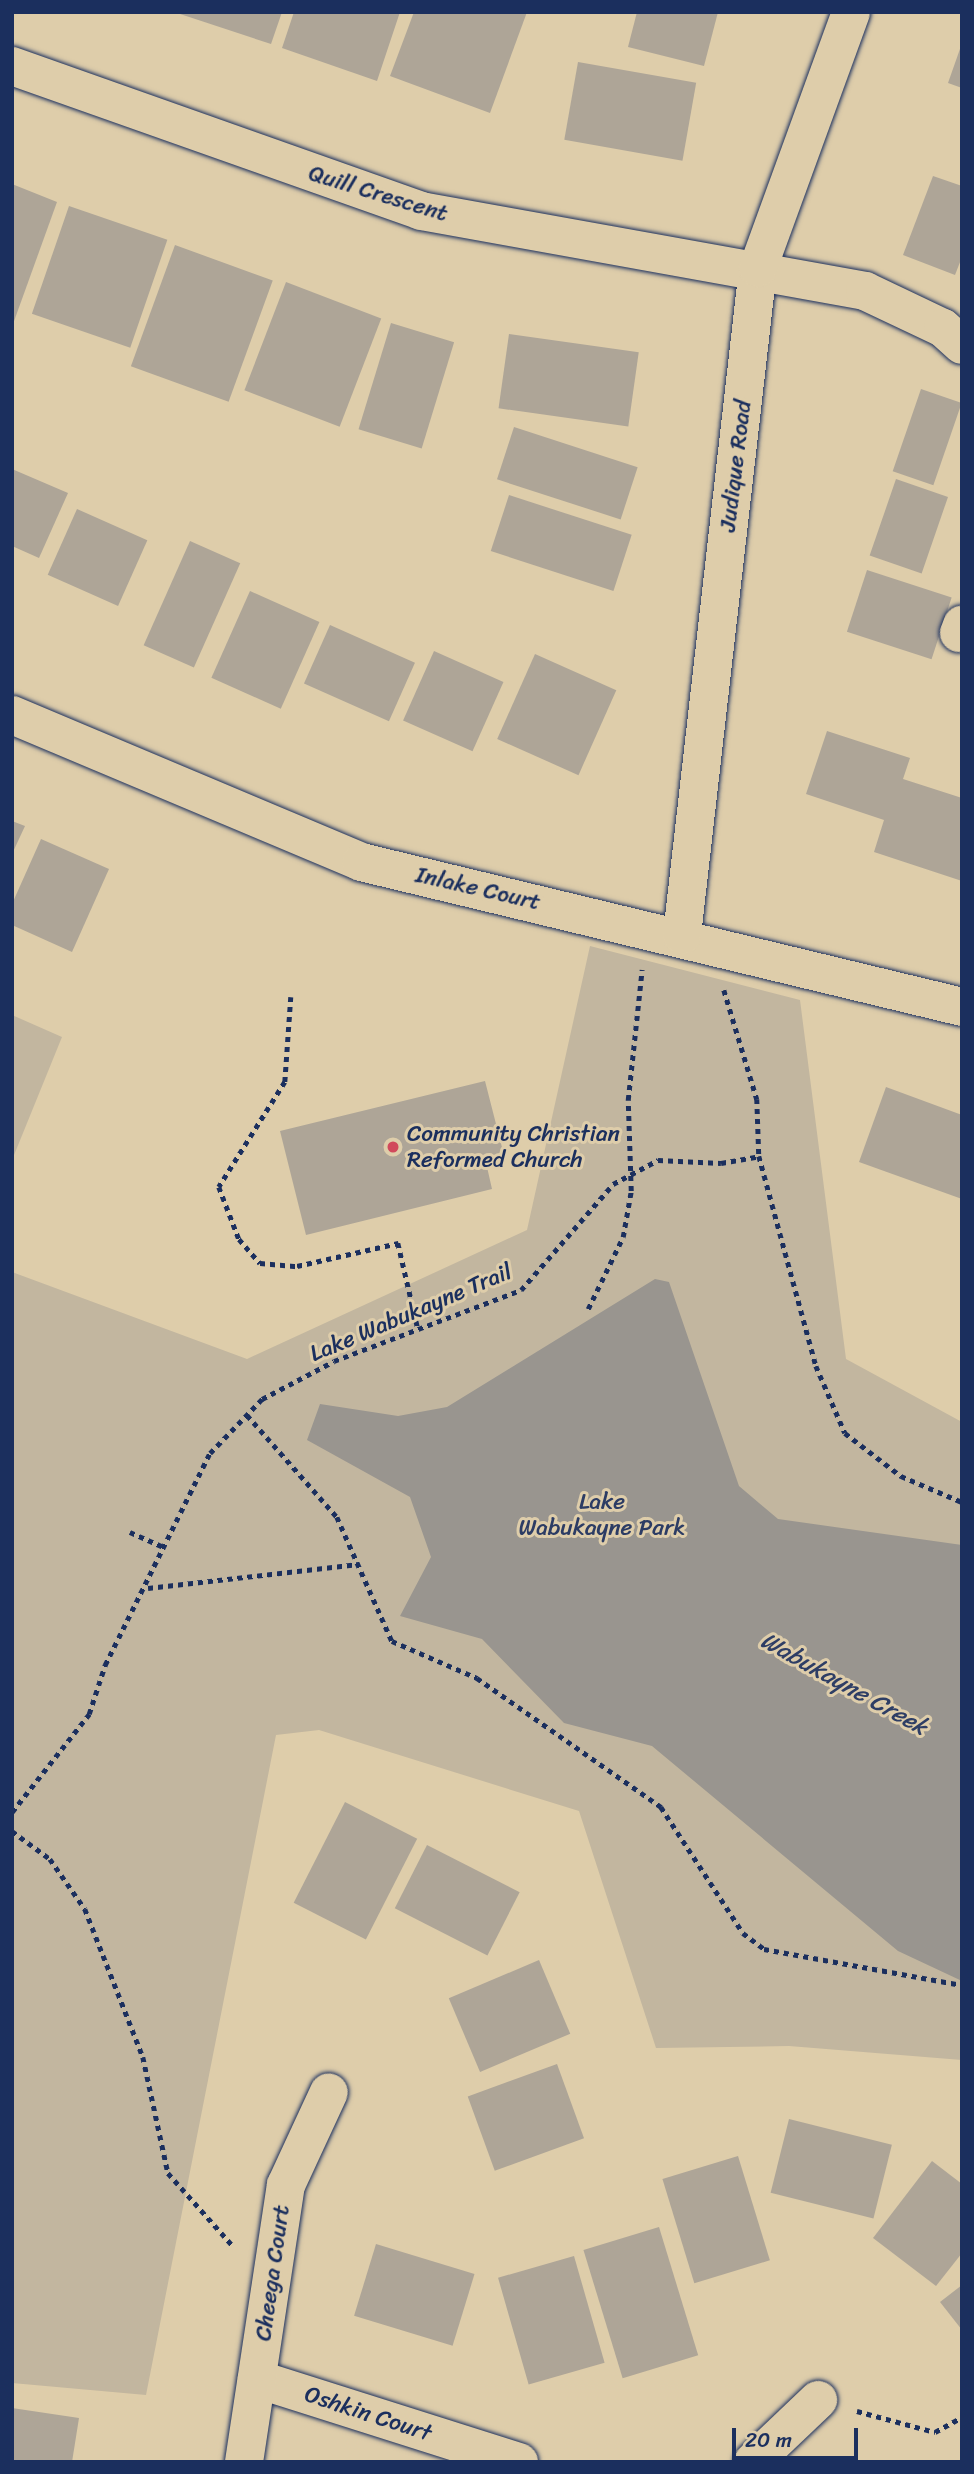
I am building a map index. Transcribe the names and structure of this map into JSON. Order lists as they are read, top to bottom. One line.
{"streets":{"street":["Quill Crescent","Judique Road","Inlake Court","Cheega Court","Oshkin Court"],"path":["Lake Wabukayne Trail"]},"crossings":[["Quill Crescent","Judique Road"],["Judique Road","Inlake Court"],["Cheega Court","Oshkin Court"]],"water":["Wabukayne Creek"],"parks":["Lake Wabukayne Park"],"places":["Community Christian Reformed Church"],"scale_bar":"20 m"}
